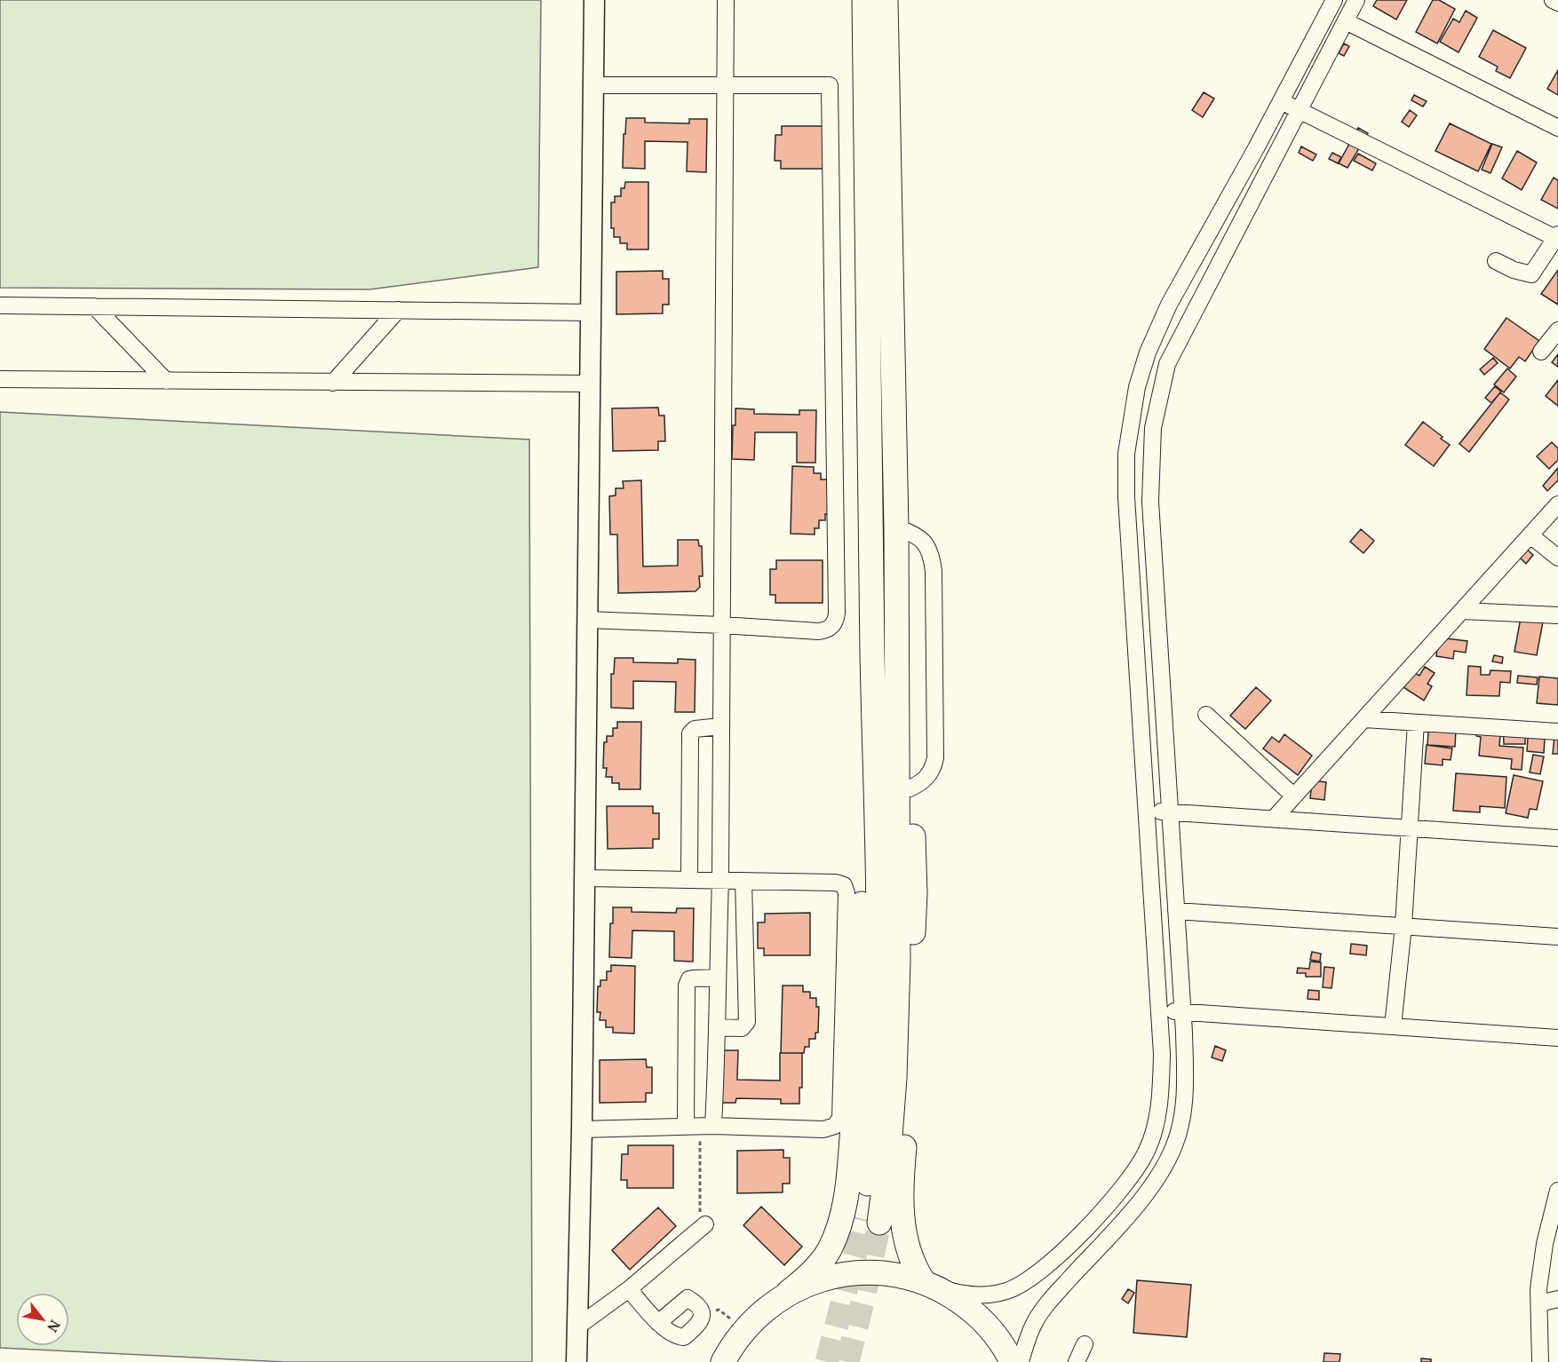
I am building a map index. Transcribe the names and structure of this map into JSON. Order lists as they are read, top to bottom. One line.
{"north":"bottom right"}
